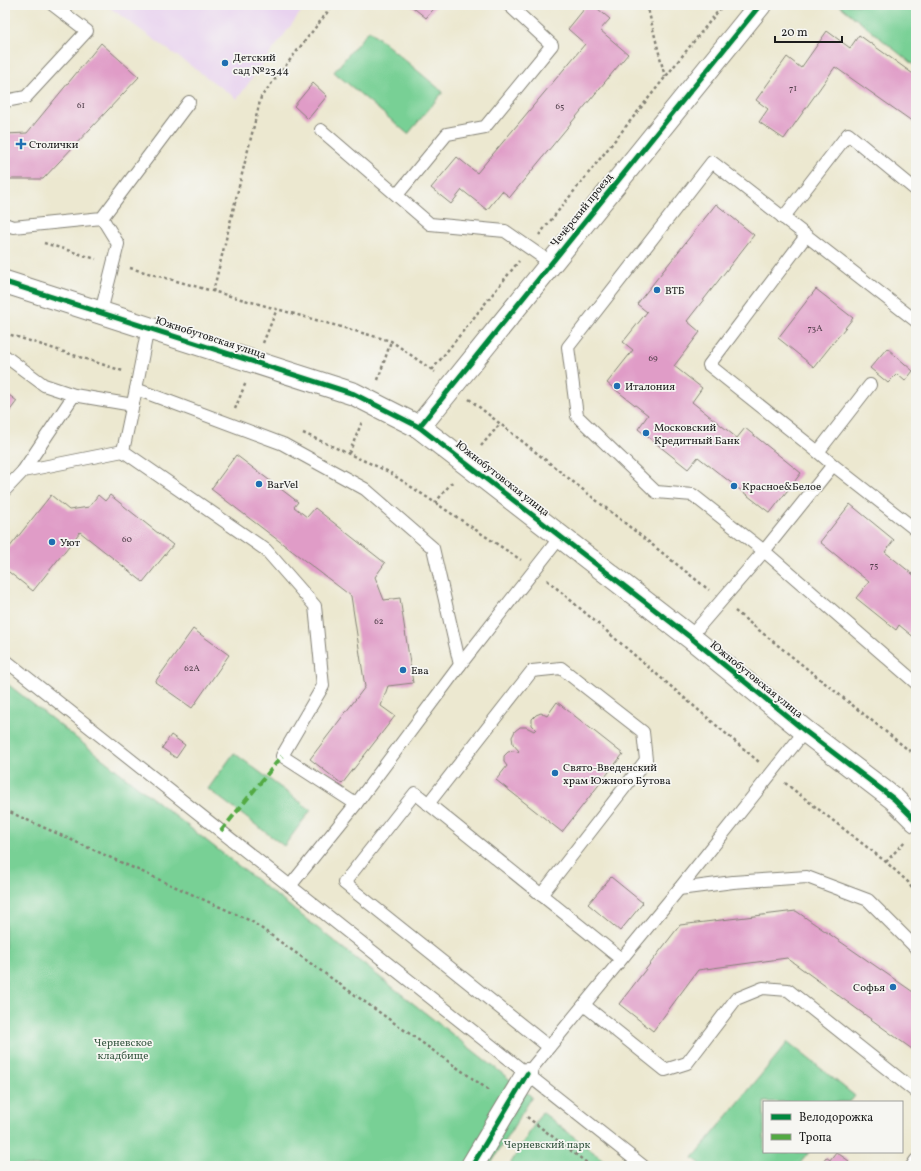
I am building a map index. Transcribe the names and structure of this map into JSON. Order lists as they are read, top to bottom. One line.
{"streets":{"street":["Чечёрский проезд","Южнобутовская улица"]},"crossings":[["Чечёрский проезд","Южнобутовская улица"]],"parks":["Черневское кладбище","Черневский парк"],"places":{"other":["Детский сад №2344","ВТБ","Италония","Московский Кредитный Банк","BarVel","Красное&Белое","Уют","Ева","Свято-Введенский храм Южного Бутова","Софья"],"health":["Столички"]},"house_numbers":["71","61","65","73А","69","60","75","62","62А"],"legend":["Велодорожка","Тропа"],"scale_bar":"20 m"}
